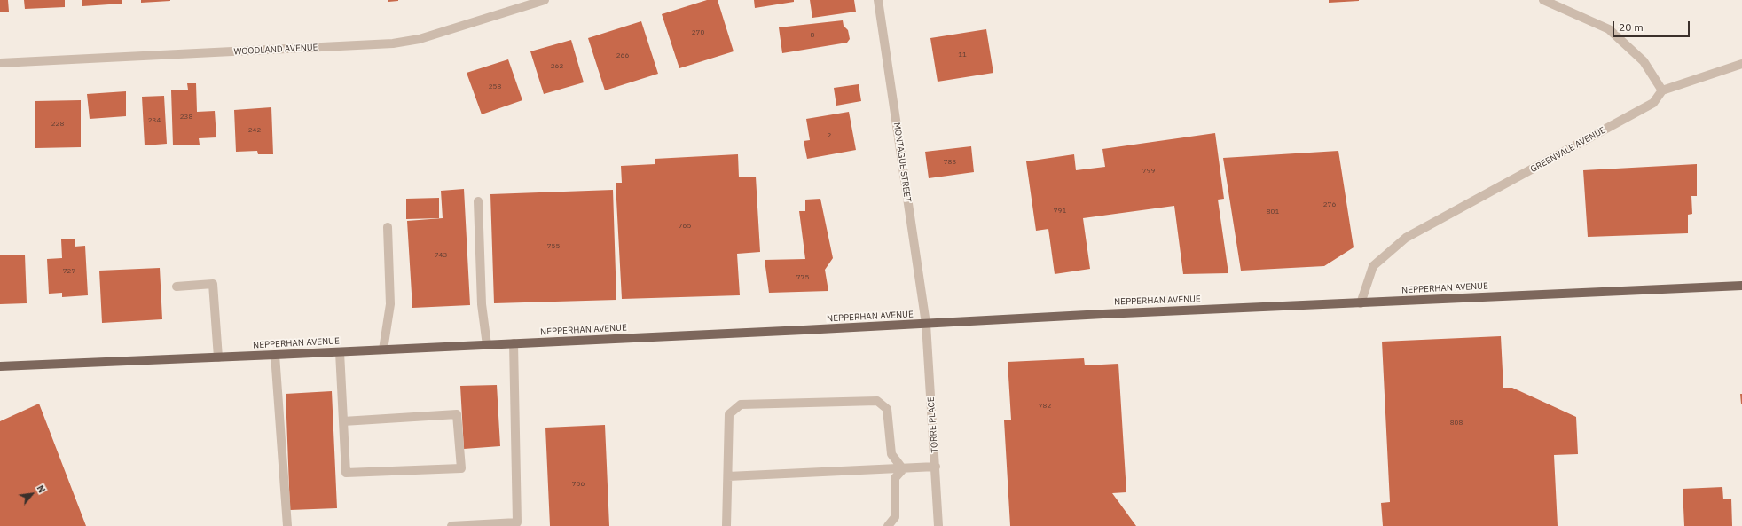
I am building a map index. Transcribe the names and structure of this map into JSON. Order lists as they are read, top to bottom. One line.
{"streets":{"main road":["NEPPERHAN AVENUE"],"street":["WOODLAND AVENUE","GREENVALE AVENUE","MONTAGUE STREET","TORRE PLACE"]},"crossings":[["GREENVALE AVENUE","NEPPERHAN AVENUE"],["MONTAGUE STREET","NEPPERHAN AVENUE"],["MONTAGUE STREET","TORRE PLACE"],["NEPPERHAN AVENUE","TORRE PLACE"]],"house_numbers":["270","8","11","266","262","258","238","234","228","242","2","783","799","276","791","801","765","755","743","727","775","782","808","756"],"scale_bar":"20 m","north":"top right"}
